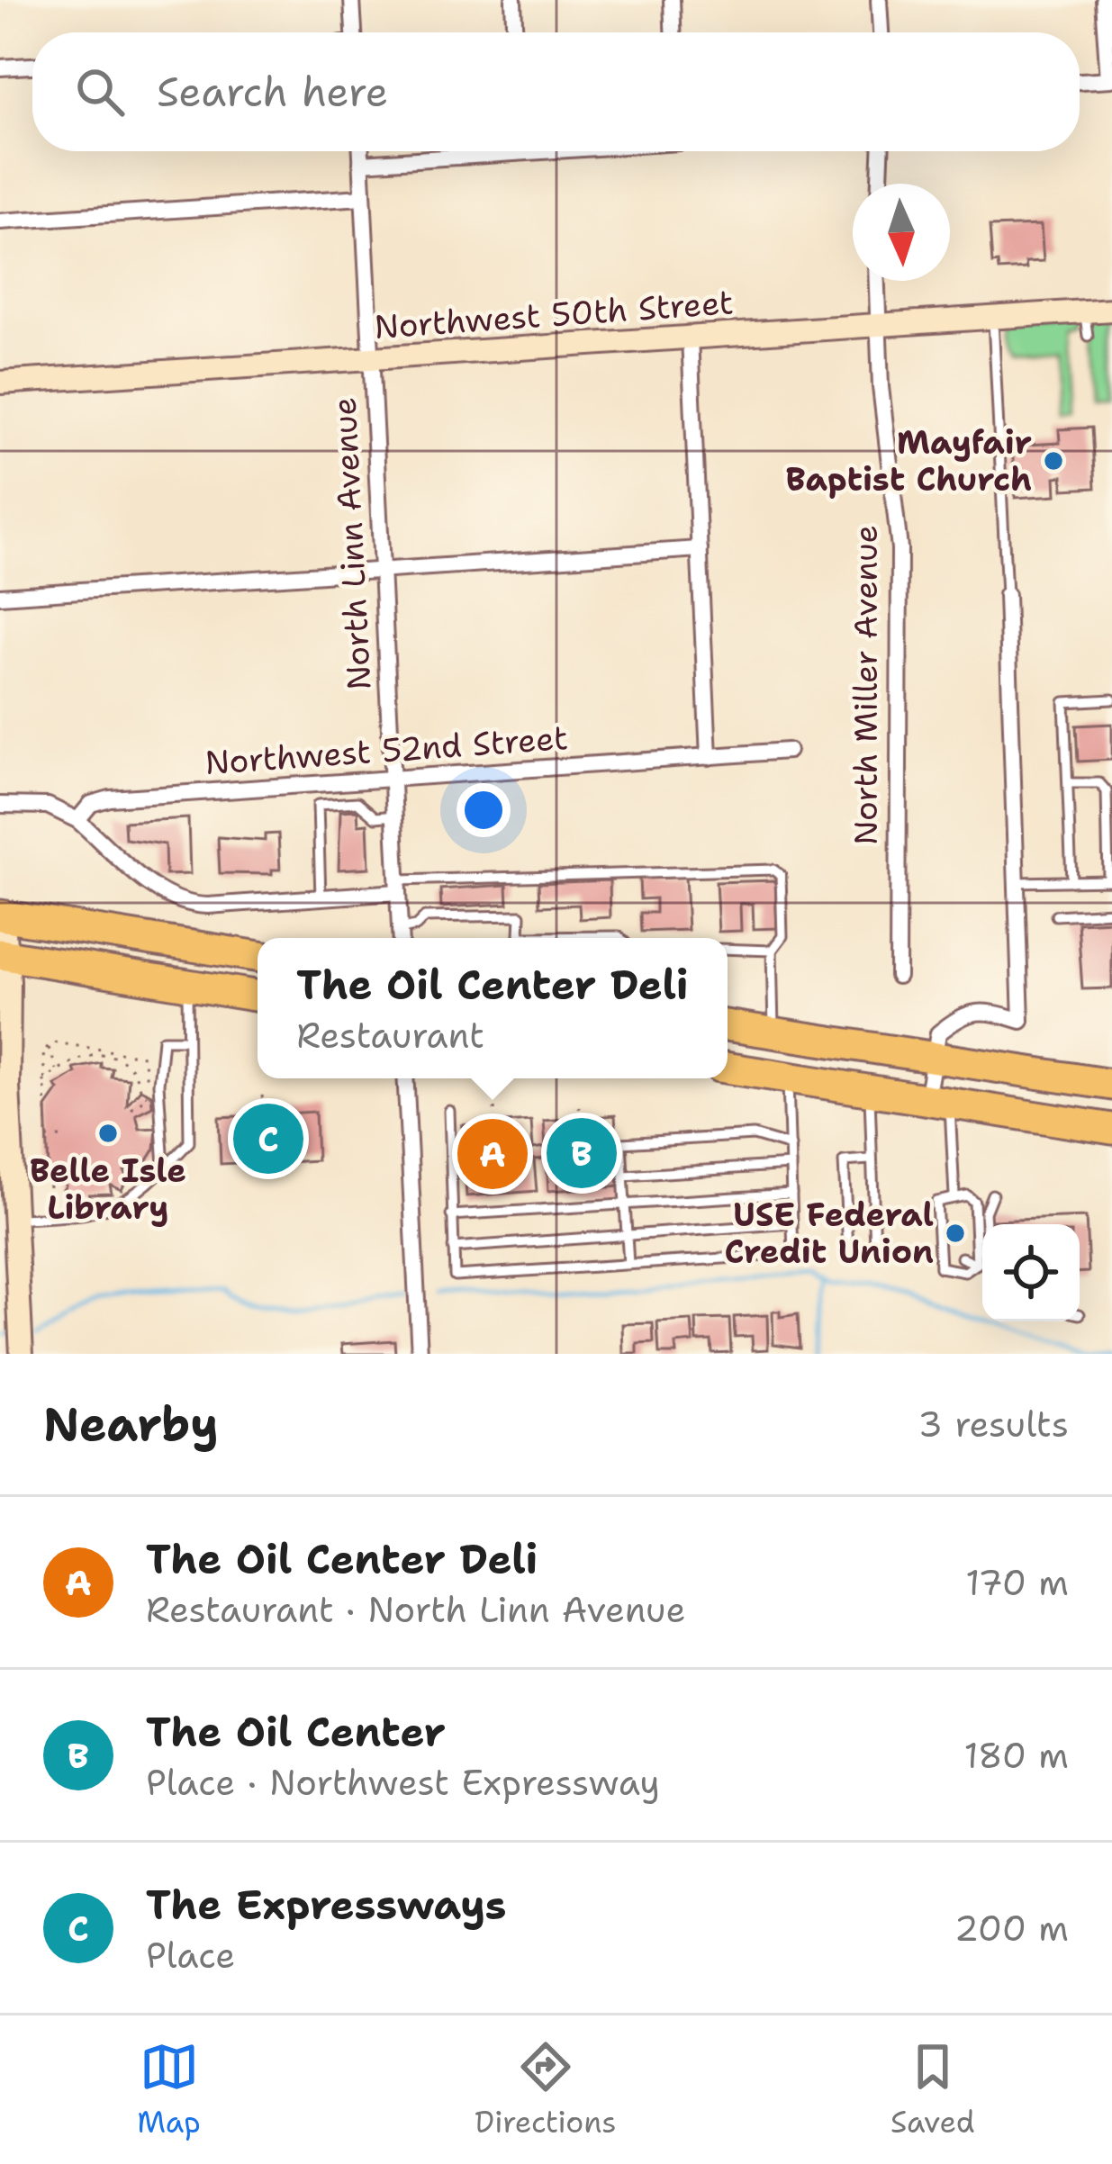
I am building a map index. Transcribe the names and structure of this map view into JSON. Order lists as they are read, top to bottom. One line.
{"streets":{"street":["Northwest 50th Street","North Linn Avenue","North Miller Avenue","Northwest 52nd Street"]},"crossings":[["Northwest 50th Street","North Linn Avenue"],["Northwest 50th Street","North Miller Avenue"],["North Linn Avenue","Northwest 52nd Street"]],"places":["Mayfair Baptist Church","Belle Isle Library","USE Federal Credit Union"],"north":"bottom","page":{"search":"Search here","popup":["The Oil Center Deli","Restaurant"],"pins":["C","B","A"],"heading":["Nearby","3 results"],"list":[{"mark":"A","name":"The Oil Center Deli","note":"Restaurant · North Linn Avenue","value":"170 m"},{"mark":"B","name":"The Oil Center","note":"Place · Northwest Expressway","value":"180 m"},{"mark":"C","name":"The Expressways","note":"Place","value":"200 m"}],"nav":["Map","Directions","Saved"]}}
